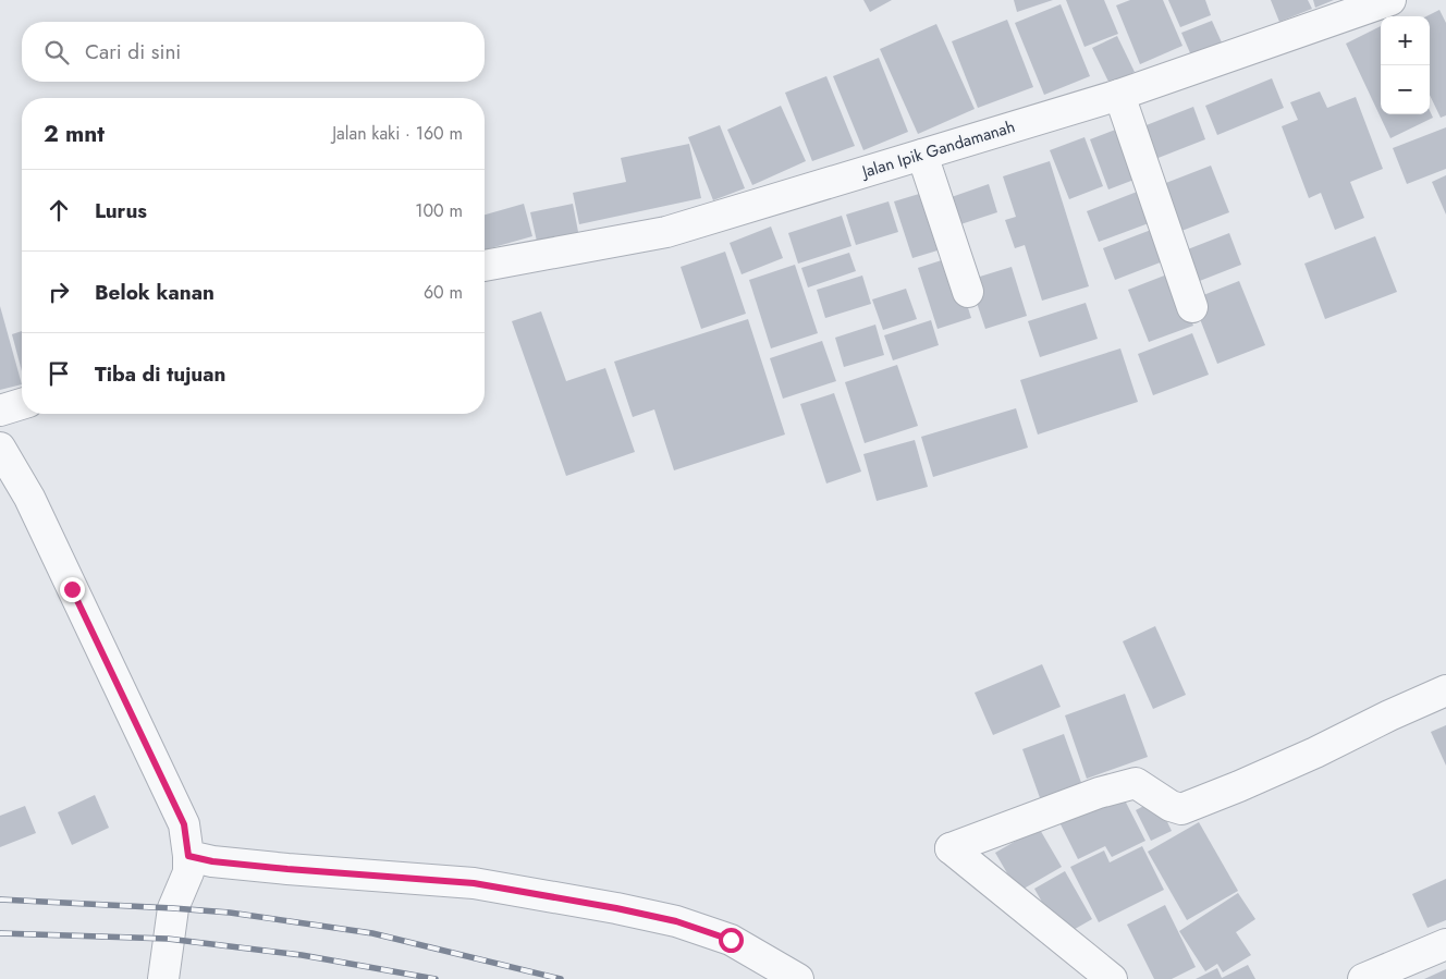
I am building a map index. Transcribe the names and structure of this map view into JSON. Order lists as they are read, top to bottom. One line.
{"streets":{"street":["Jalan Ipik Gandamanah"]},"page":{"map_buttons":["+","−"],"search":"Cari di sini","heading":["2 mnt","Jalan kaki · 160 m"],"list":[["Lurus","100 m"],["Belok kanan","60 m"],"Tiba di tujuan"]}}
